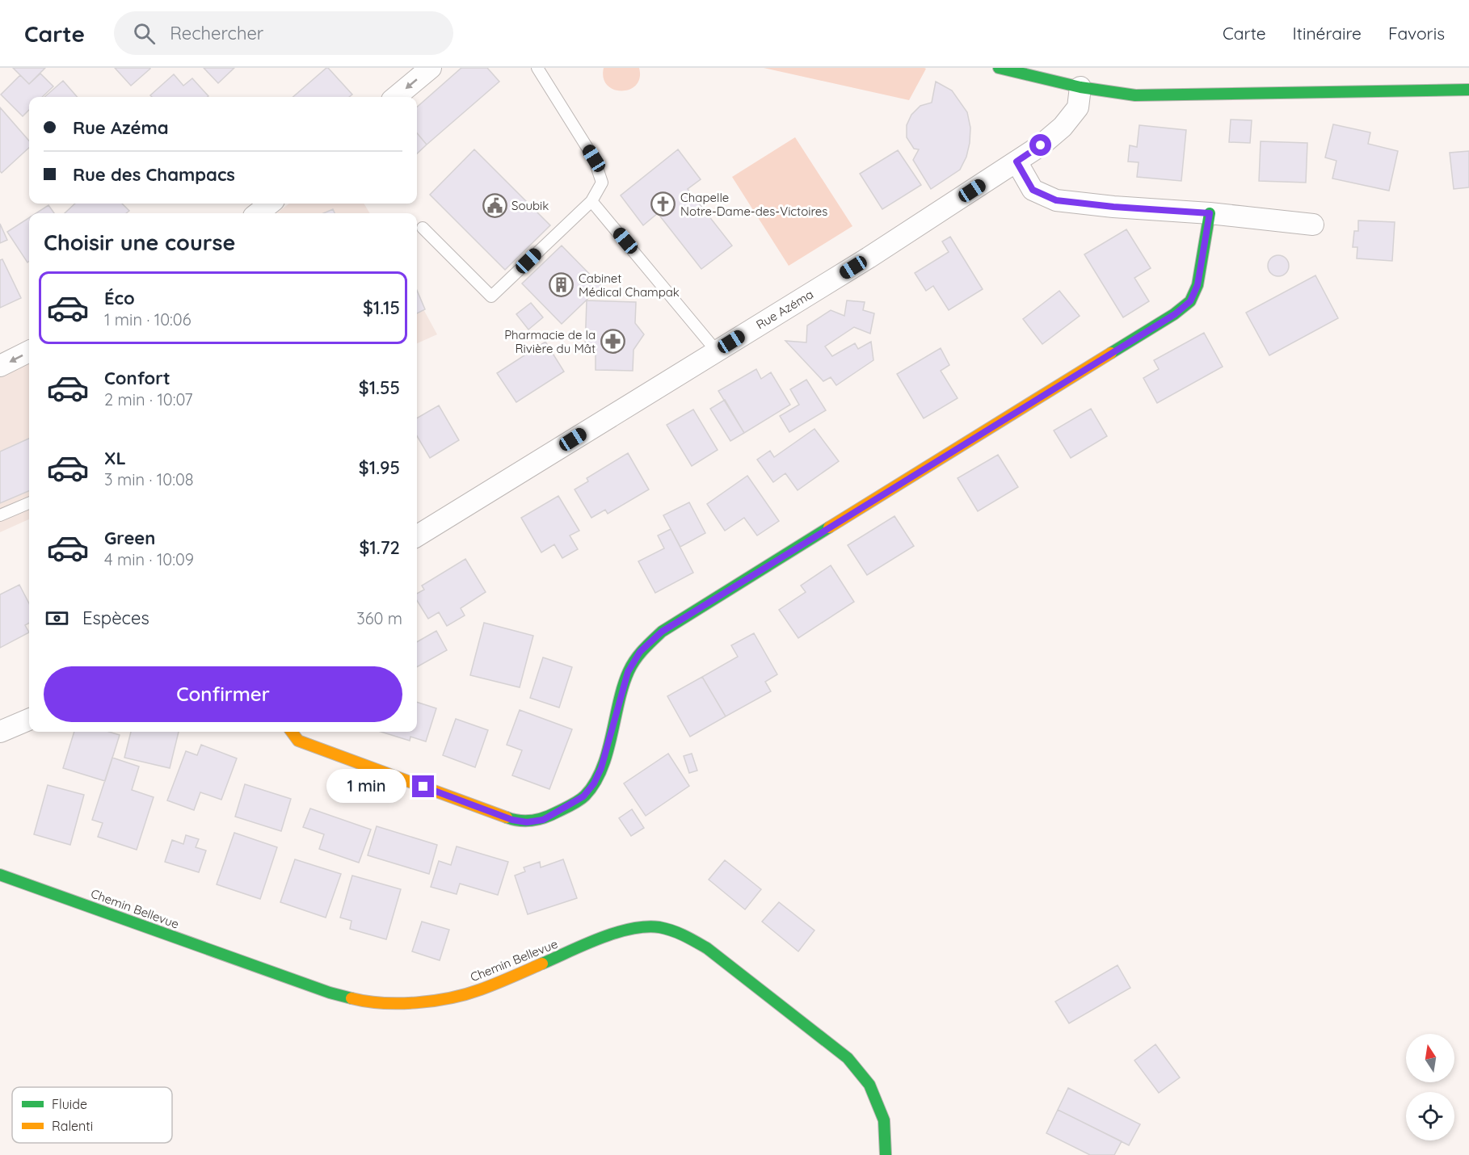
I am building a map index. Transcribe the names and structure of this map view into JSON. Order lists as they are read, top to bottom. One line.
{"streets":{"street":["Rue Azéma","Chemin Bellevue"]},"places":{"church":["Chapelle Notre-Dame-des-Victoires"],"public building":["Soubik"],"building":["Cabinet Médical Champak"],"pharmacy":["Pharmacie de la Rivière du Mât"]},"legend":["Fluide","Ralenti"],"north":"top","page":{"header":"Carte","search":"Rechercher","nav":["Carte","Itinéraire","Favoris"],"banner":["Rue Azéma","Rue des Champacs"],"heading":"Choisir une course","list":[{"name":"Éco","note":"1 min · 10:06","value":"$1.15"},{"name":"Confort","note":"2 min · 10:07","value":"$1.55"},{"name":"XL","note":"3 min · 10:08","value":"$1.95"},{"name":"Green","note":"4 min · 10:09","value":"$1.72"}],"pay":["Espèces","360 m"],"buttons":"Confirmer","bubble":"1 min"}}
